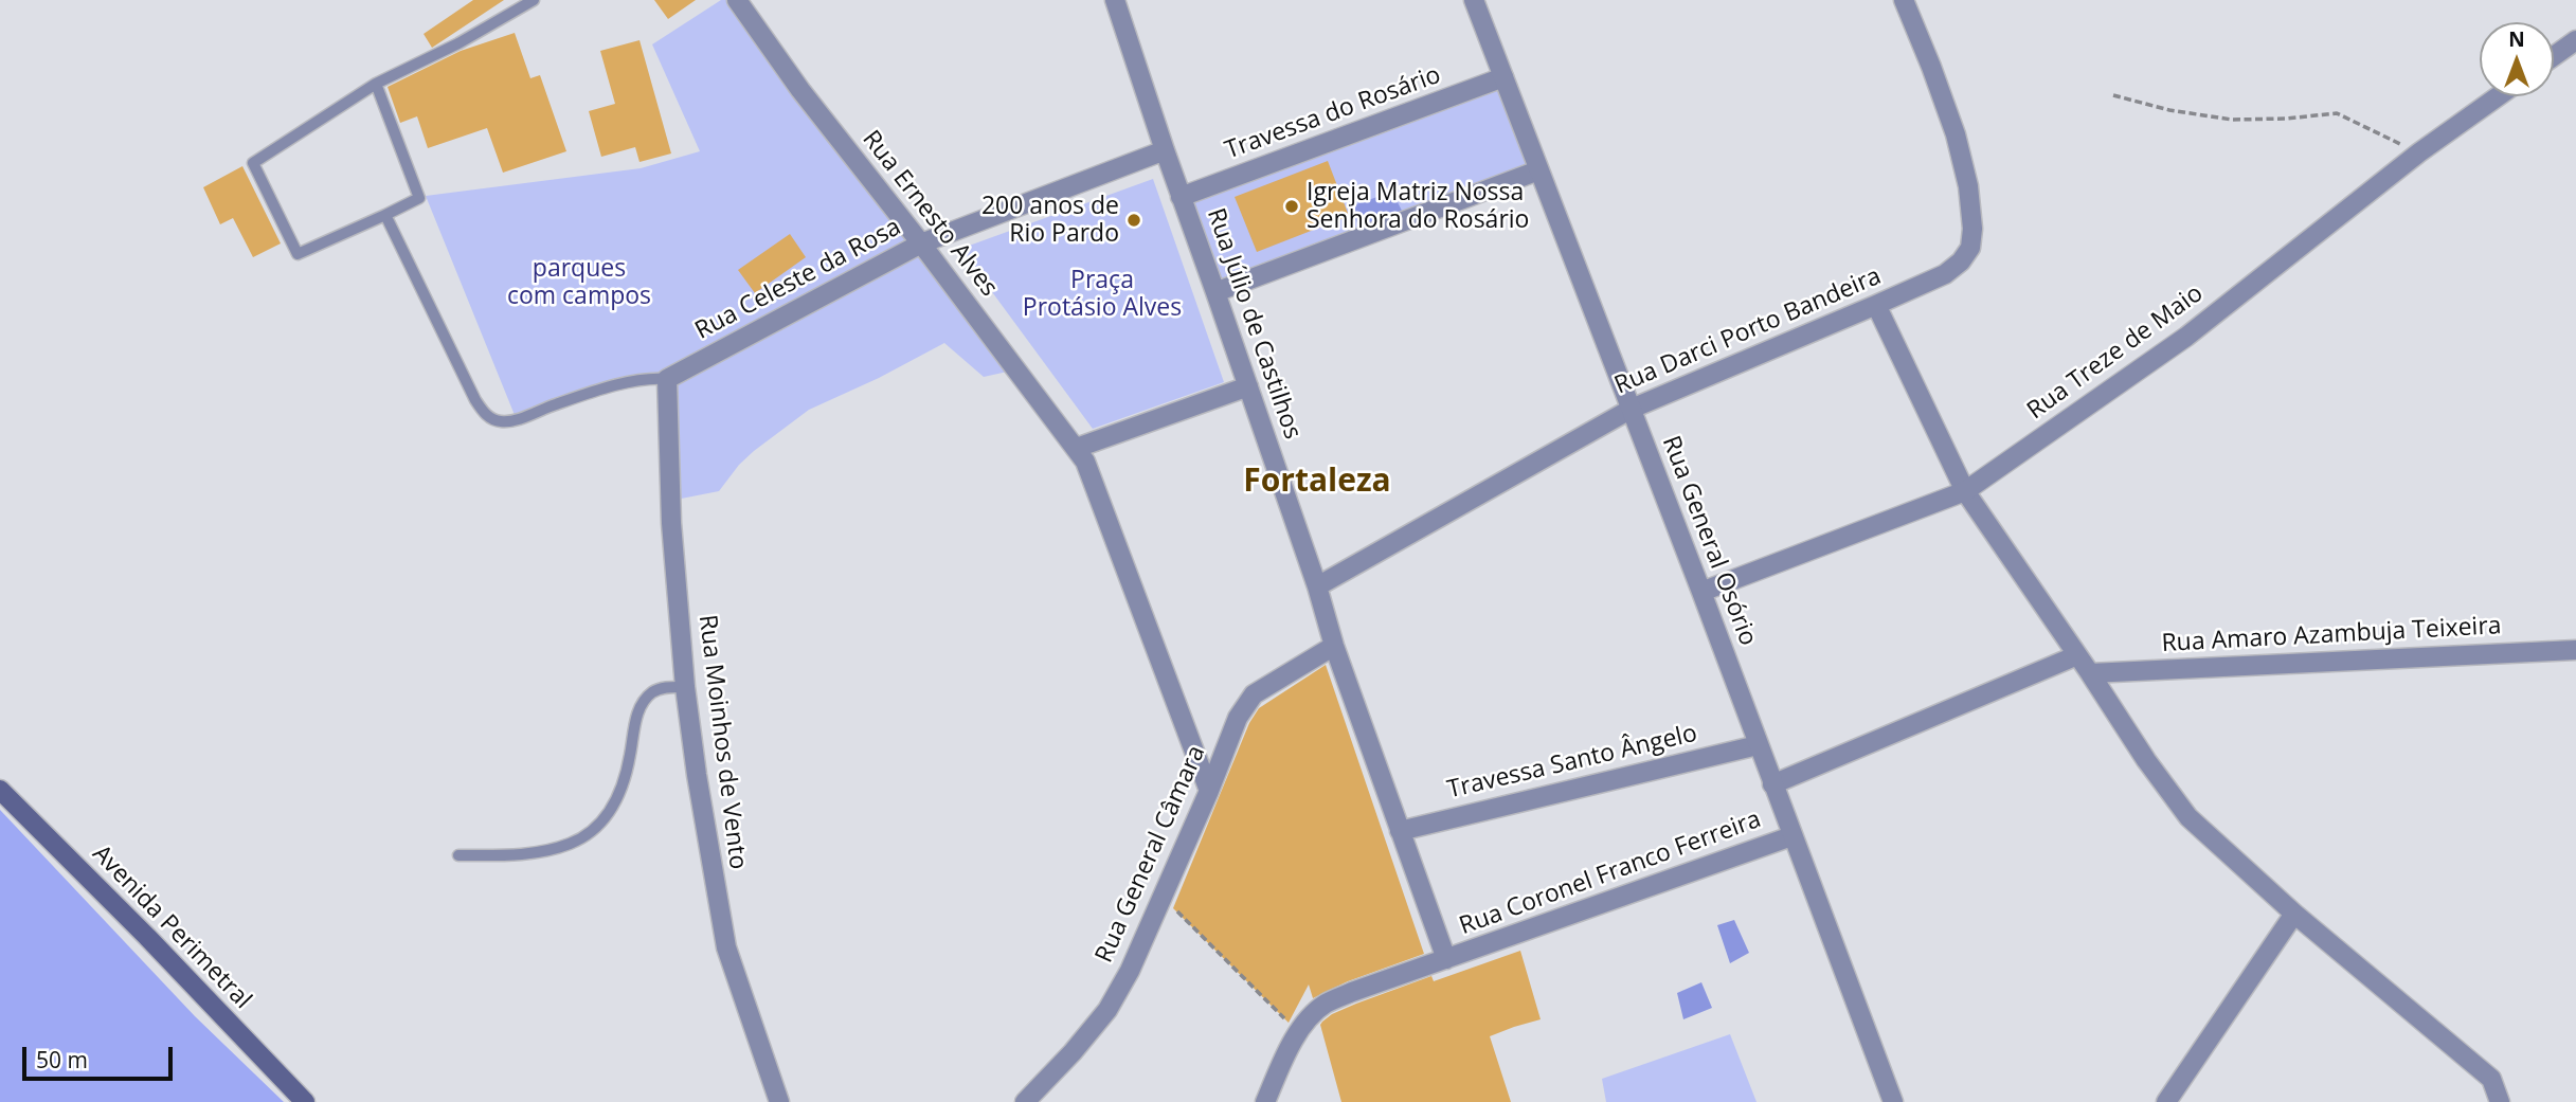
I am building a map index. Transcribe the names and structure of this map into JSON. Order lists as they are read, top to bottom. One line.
{"streets":{"main road":["Avenida Perimetral"],"street":["Travessa do Rosário","Rua Ernesto Alves","Rua Celeste da Rosa","Rua Júlio de Castilhos","Rua Darci Porto Bandeira","Rua Treze de Maio","Rua General Osório","Rua Amaro Azambuja Teixeira","Rua Moinhos de Vento","Travessa Santo Ângelo","Rua General Câmara","Rua Coronel Franco Ferreira"]},"crossings":[["Travessa do Rosário","Rua Júlio de Castilhos"],["Travessa do Rosário","Rua General Osório"],["Rua Ernesto Alves","Rua Celeste da Rosa"],["Rua Ernesto Alves","Rua General Câmara"],["Rua Celeste da Rosa","Rua Júlio de Castilhos"],["Rua Celeste da Rosa","Rua Moinhos de Vento"],["Rua Júlio de Castilhos","Rua Darci Porto Bandeira"],["Rua Júlio de Castilhos","Travessa Santo Ângelo"],["Rua Júlio de Castilhos","Rua General Câmara"],["Rua Júlio de Castilhos","Rua Coronel Franco Ferreira"],["Rua Darci Porto Bandeira","Rua General Osório"],["Rua Treze de Maio","Rua General Osório"],["Rua General Osório","Travessa Santo Ângelo"],["Rua General Osório","Rua Coronel Franco Ferreira"]],"districts":["Fortaleza"],"parks":["parques com campos","Praça Protásio Alves"],"places":["Igreja Matriz Nossa Senhora do Rosário","200 anos de Rio Pardo"],"scale_bar":"50 m","north":"top"}
